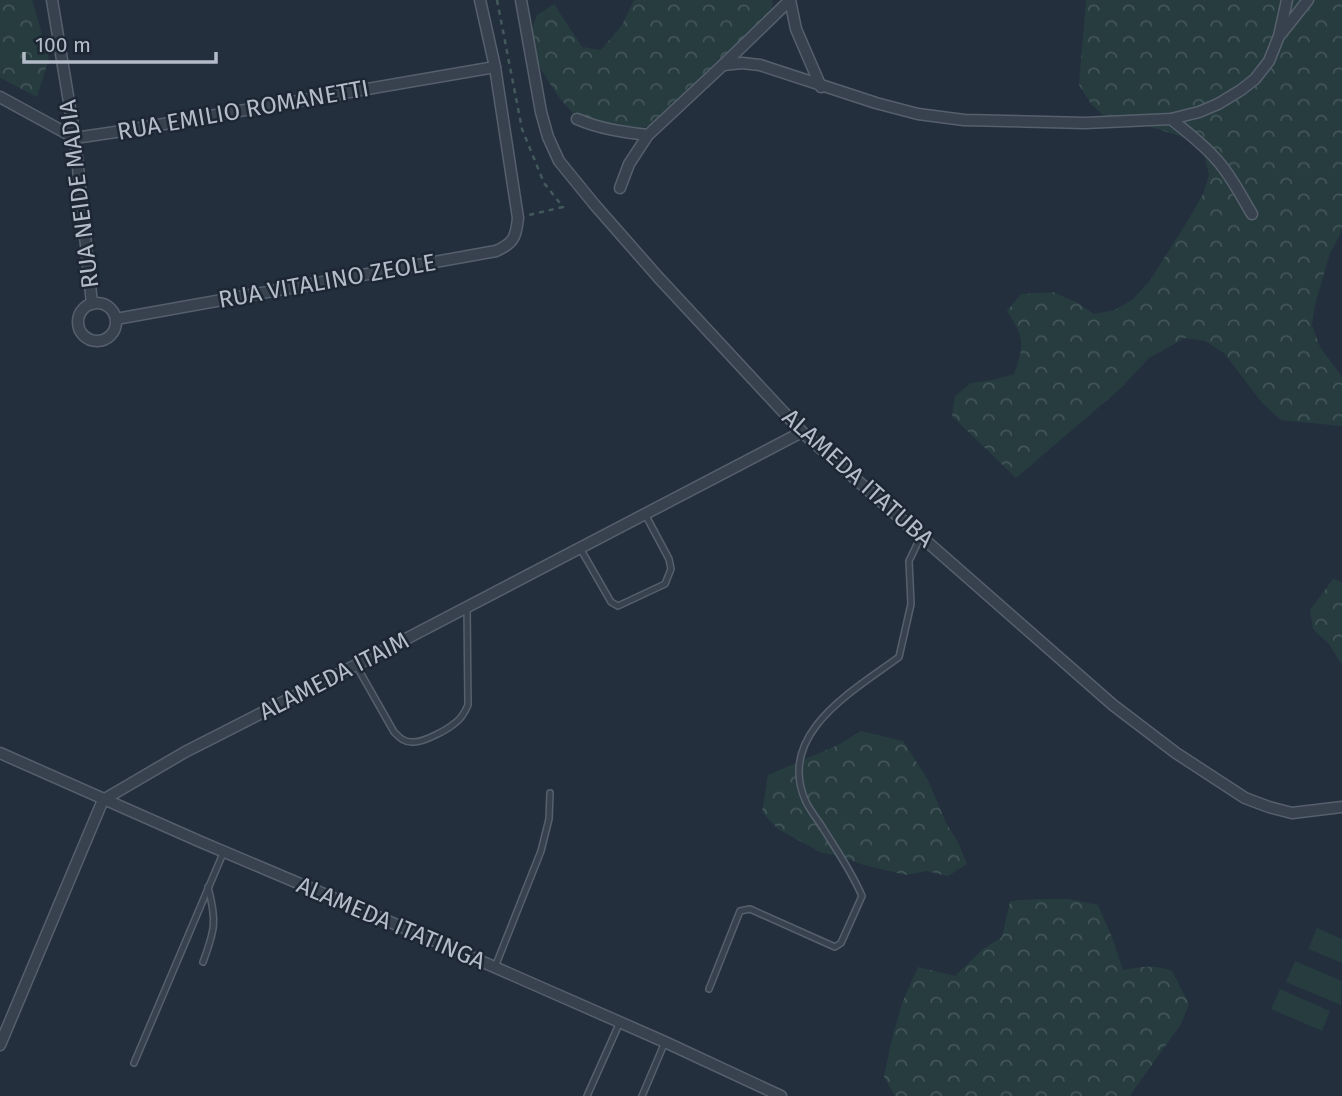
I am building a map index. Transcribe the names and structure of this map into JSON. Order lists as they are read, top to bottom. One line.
{"streets":{"street":["RUA EMILIO ROMANETTI","RUA NEIDE MADIA","RUA VITALINO ZEOLE","ALAMEDA ITATUBA","ALAMEDA ITAIM","ALAMEDA ITATINGA"]},"crossings":[["RUA EMILIO ROMANETTI","RUA NEIDE MADIA"],["RUA NEIDE MADIA","RUA VITALINO ZEOLE"],["ALAMEDA ITATUBA","ALAMEDA ITAIM"],["ALAMEDA ITAIM","ALAMEDA ITATINGA"]],"scale_bar":"100 m"}
